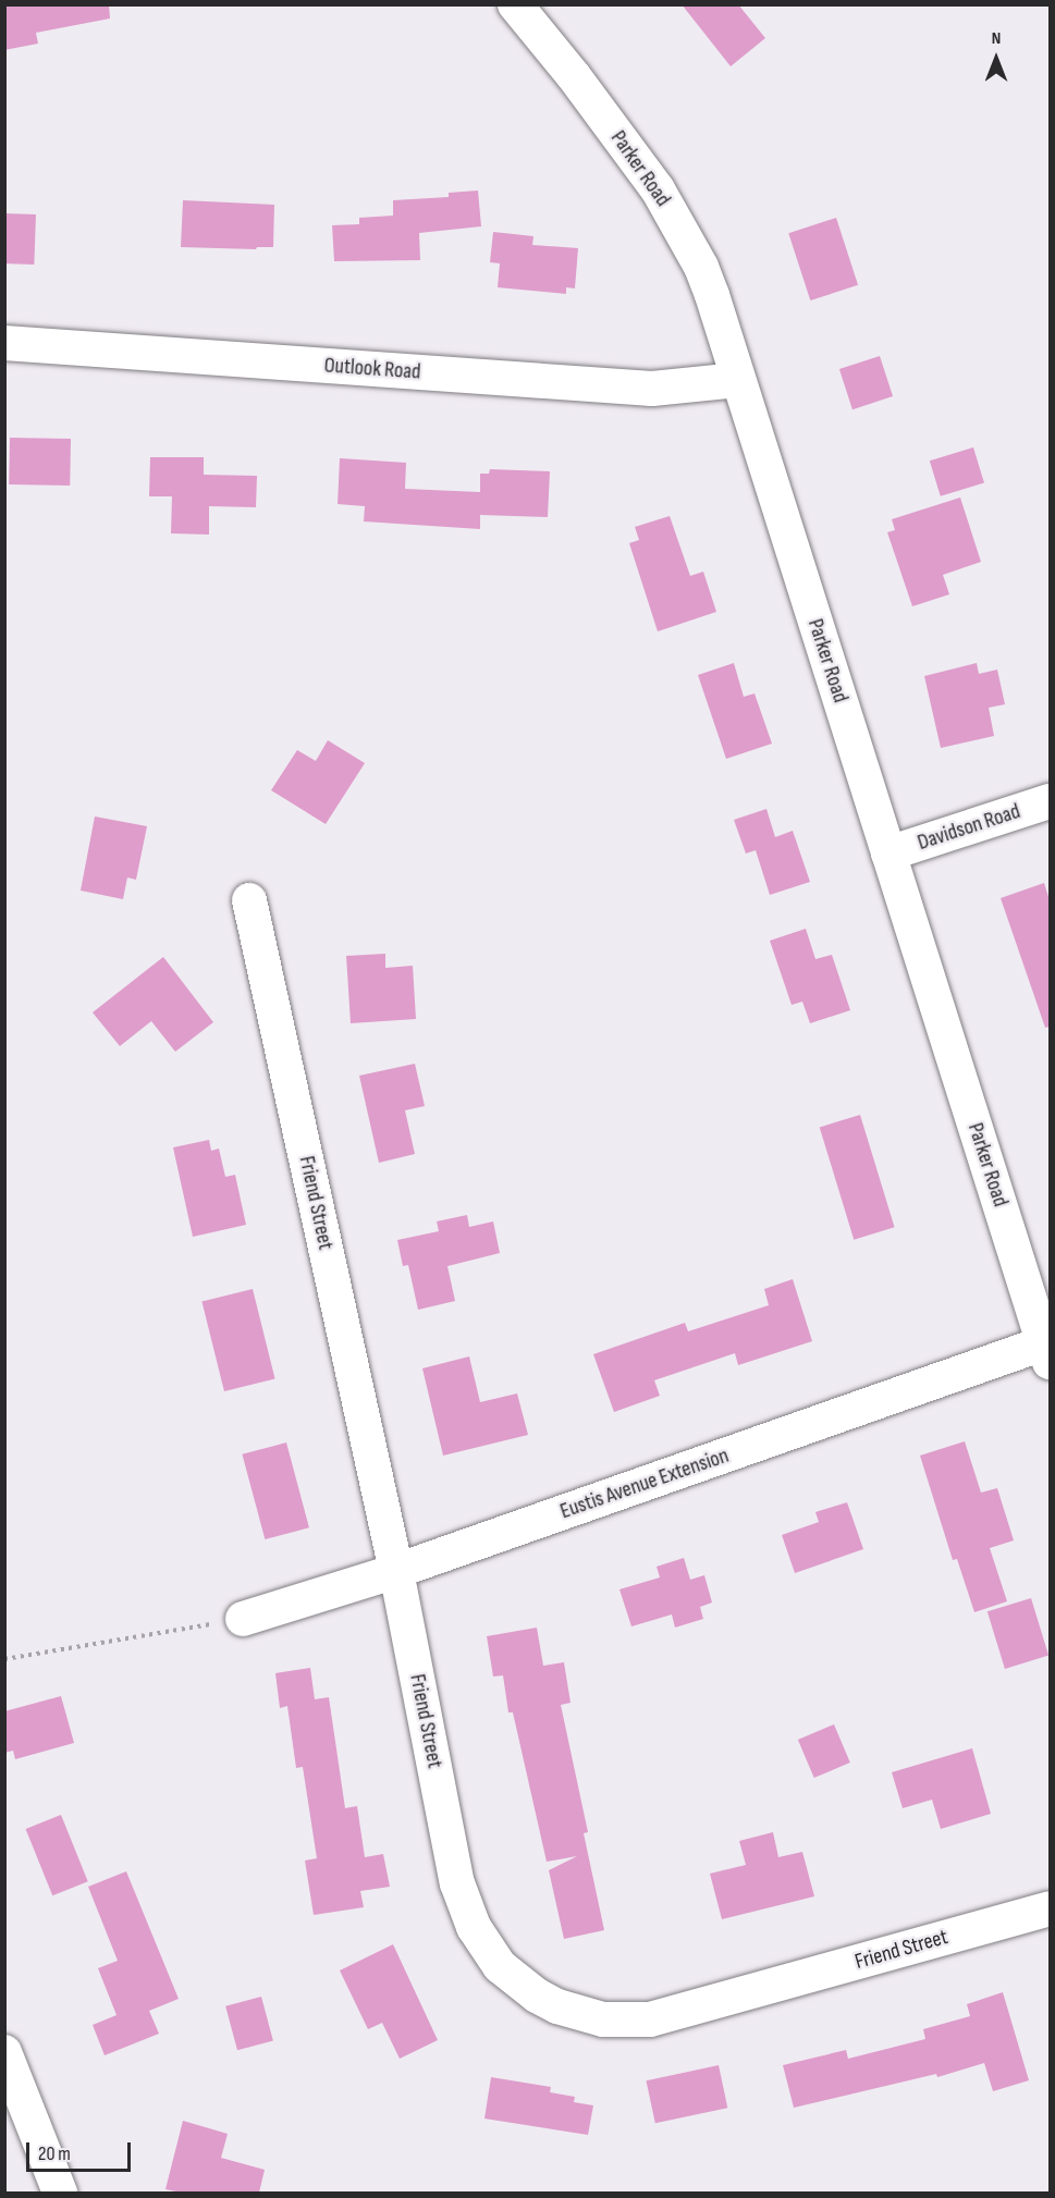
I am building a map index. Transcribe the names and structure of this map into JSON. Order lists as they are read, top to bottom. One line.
{"streets":{"street":["Parker Road","Outlook Road","Davidson Road","Friend Street","Eustis Avenue Extension"]},"crossings":[["Parker Road","Outlook Road"],["Parker Road","Davidson Road"],["Parker Road","Eustis Avenue Extension"],["Friend Street","Eustis Avenue Extension"]],"scale_bar":"20 m","north":"top"}
